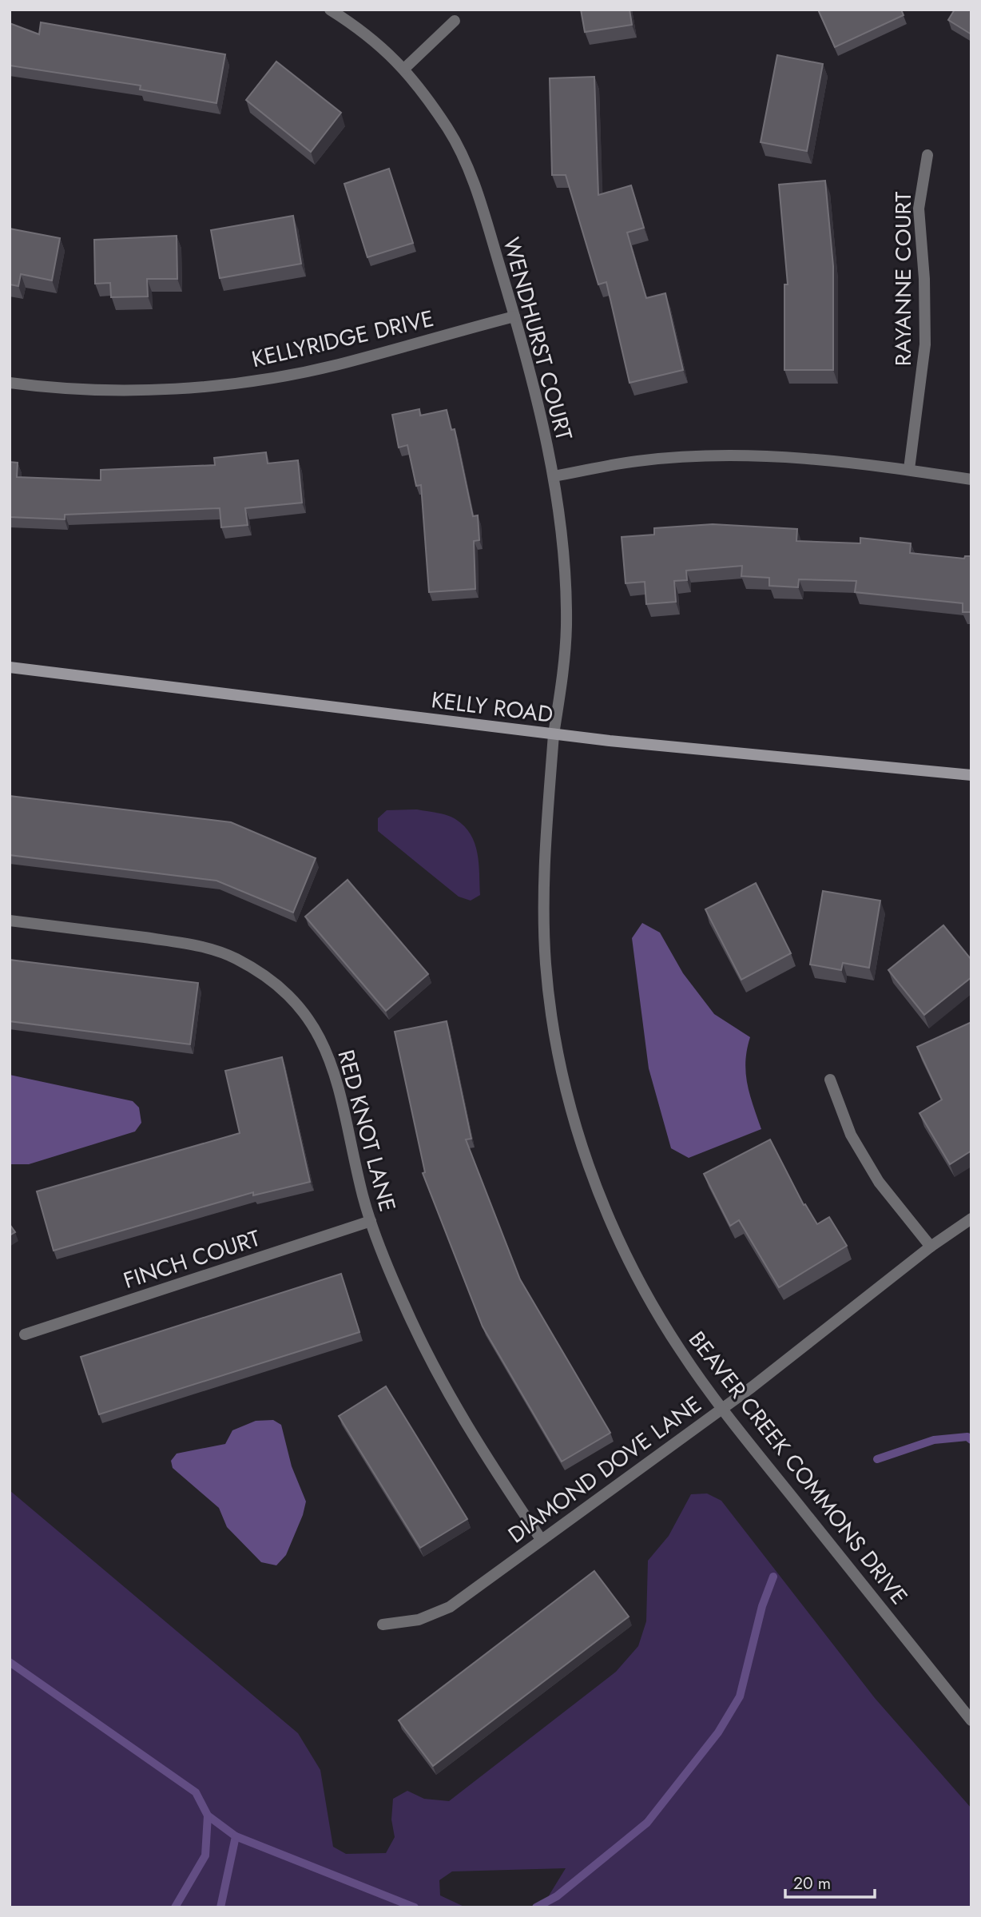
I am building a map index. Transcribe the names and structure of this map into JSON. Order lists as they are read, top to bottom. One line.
{"streets":{"main road":["KELLY ROAD"],"street":["RAYANNE COURT","KELLYRIDGE DRIVE","WENDHURST COURT","RED KNOT LANE","FINCH COURT","BEAVER CREEK COMMONS DRIVE","DIAMOND DOVE LANE"]},"crossings":[["KELLYRIDGE DRIVE","WENDHURST COURT"],["WENDHURST COURT","KELLY ROAD"],["WENDHURST COURT","BEAVER CREEK COMMONS DRIVE"],["KELLY ROAD","BEAVER CREEK COMMONS DRIVE"],["RED KNOT LANE","FINCH COURT"],["RED KNOT LANE","DIAMOND DOVE LANE"],["BEAVER CREEK COMMONS DRIVE","DIAMOND DOVE LANE"]],"scale_bar":"20 m"}
